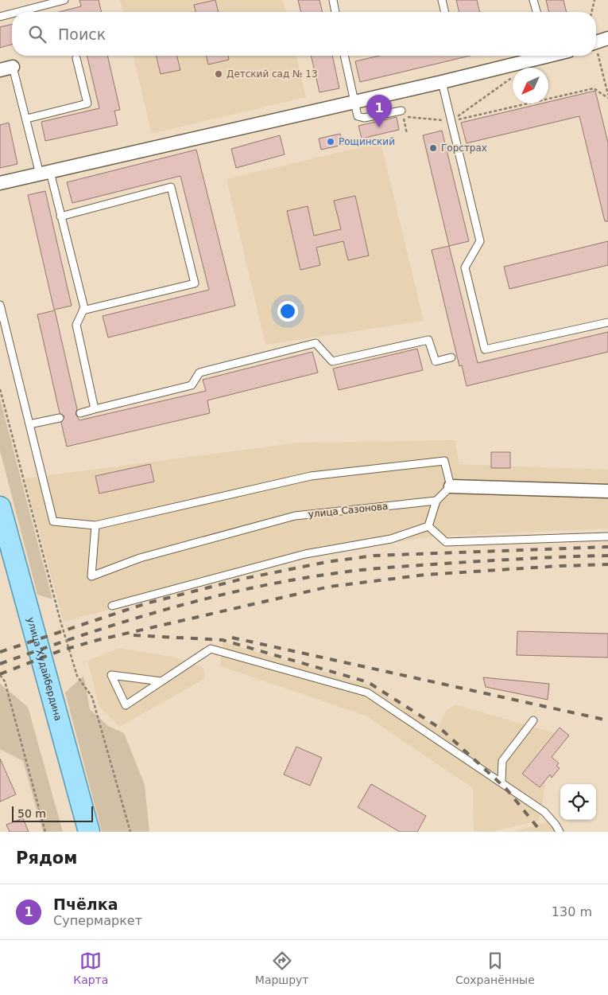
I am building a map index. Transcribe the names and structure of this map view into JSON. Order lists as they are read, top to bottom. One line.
{"streets":{"main road":["улица Худайбердина"],"lane":["улица Сазонова"]},"places":["Детский сад № 13","Рощинский","Горстрах"],"scale_bar":"50 m","north":"bottom left","page":{"search":"Поиск","pins":"1","scale":"50 m","heading":"Рядом","list":[{"mark":"1","name":"Пчёлка","note":"Супермаркет","value":"130 m"}],"nav":["Карта","Маршрут","Сохранённые"]}}
